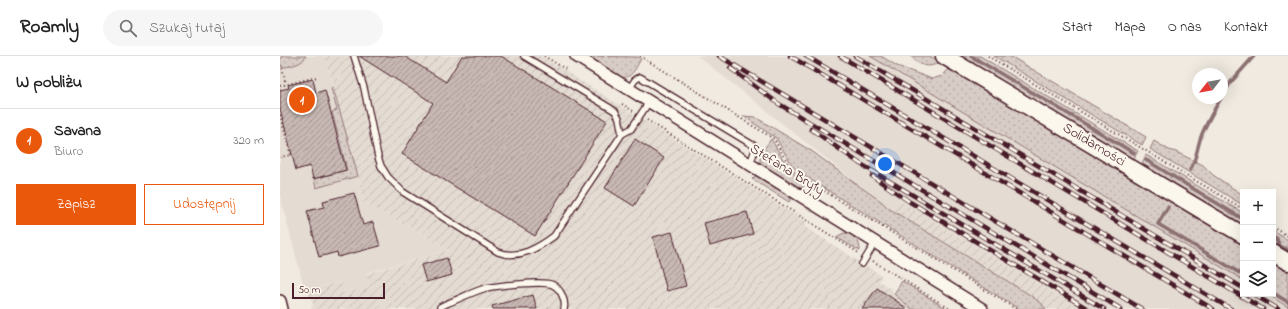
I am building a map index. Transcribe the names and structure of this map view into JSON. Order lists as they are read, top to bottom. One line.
{"streets":{"street":["Solidarności","Stefana Bryły"]},"scale_bar":"50 m","north":"bottom left","page":{"header":"Roamly","search":"Szukaj tutaj","nav":["Start","Mapa","O nas","Kontakt"],"heading":"W pobliżu","pins":"1","list":[{"mark":"1","name":"Savana","note":"Biuro","value":"320 m"}],"buttons":["Zapisz","Udostępnij"],"map_buttons":["+","−"],"scale":"50 m"}}
